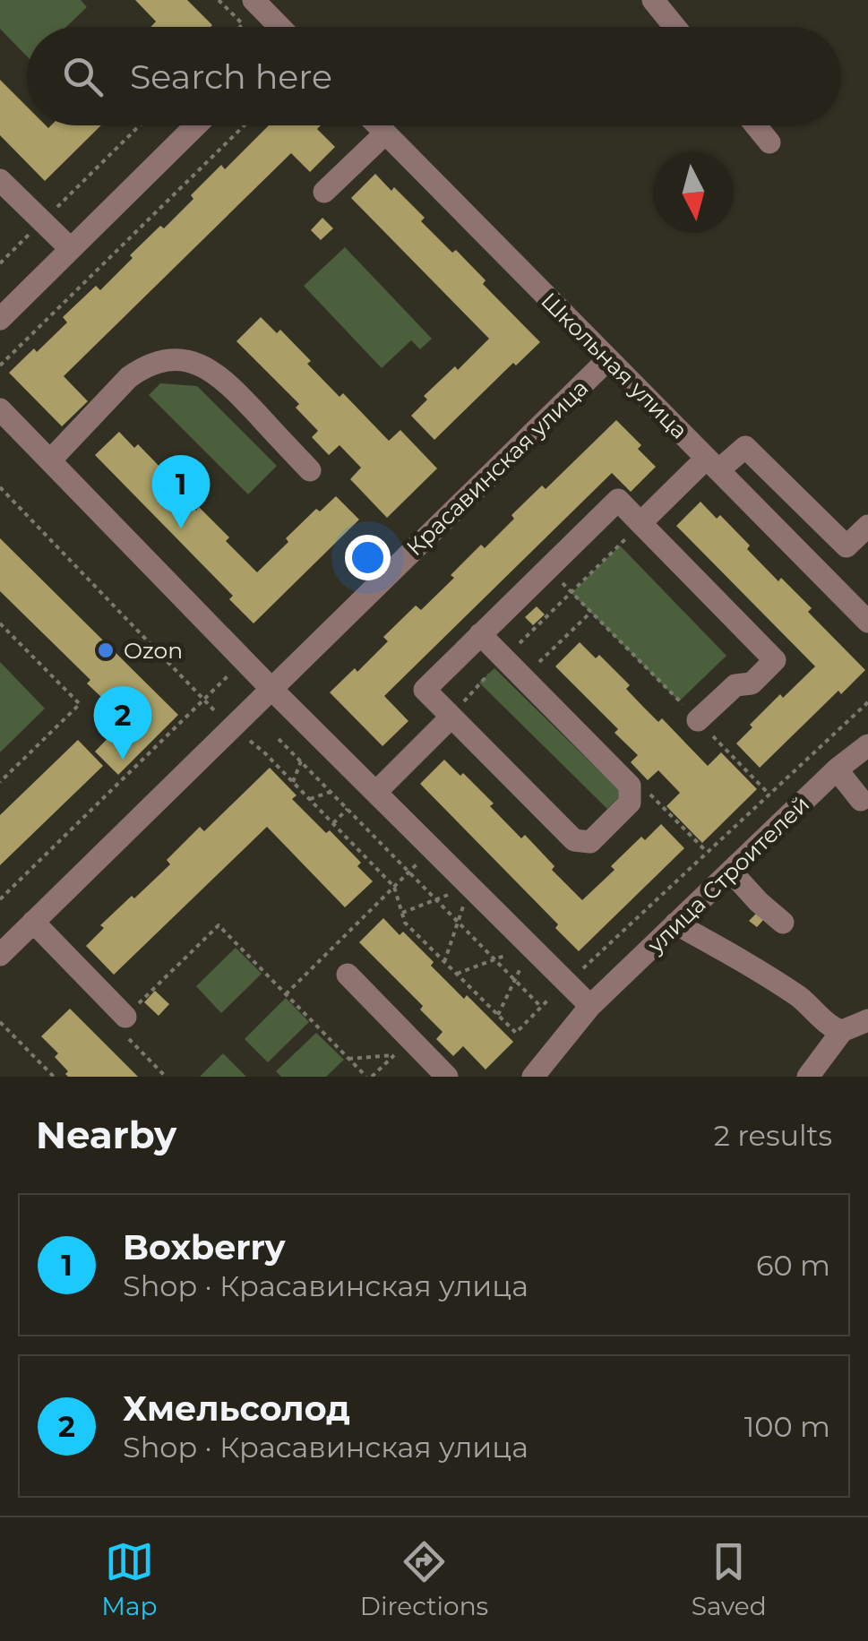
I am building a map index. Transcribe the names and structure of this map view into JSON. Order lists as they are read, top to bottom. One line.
{"streets":{"street":["Школьная улица","Красавинская улица","улица Строителей"]},"crossings":[["Школьная улица","Красавинская улица"]],"places":["Ozon"],"north":"bottom","page":{"search":"Search here","pins":["1","2"],"heading":["Nearby","2 results"],"list":[{"mark":"1","name":"Boxberry","note":"Shop · Красавинская улица","value":"60 m"},{"mark":"2","name":"Хмельсолод","note":"Shop · Красавинская улица","value":"100 m"}],"nav":["Map","Directions","Saved"]}}
